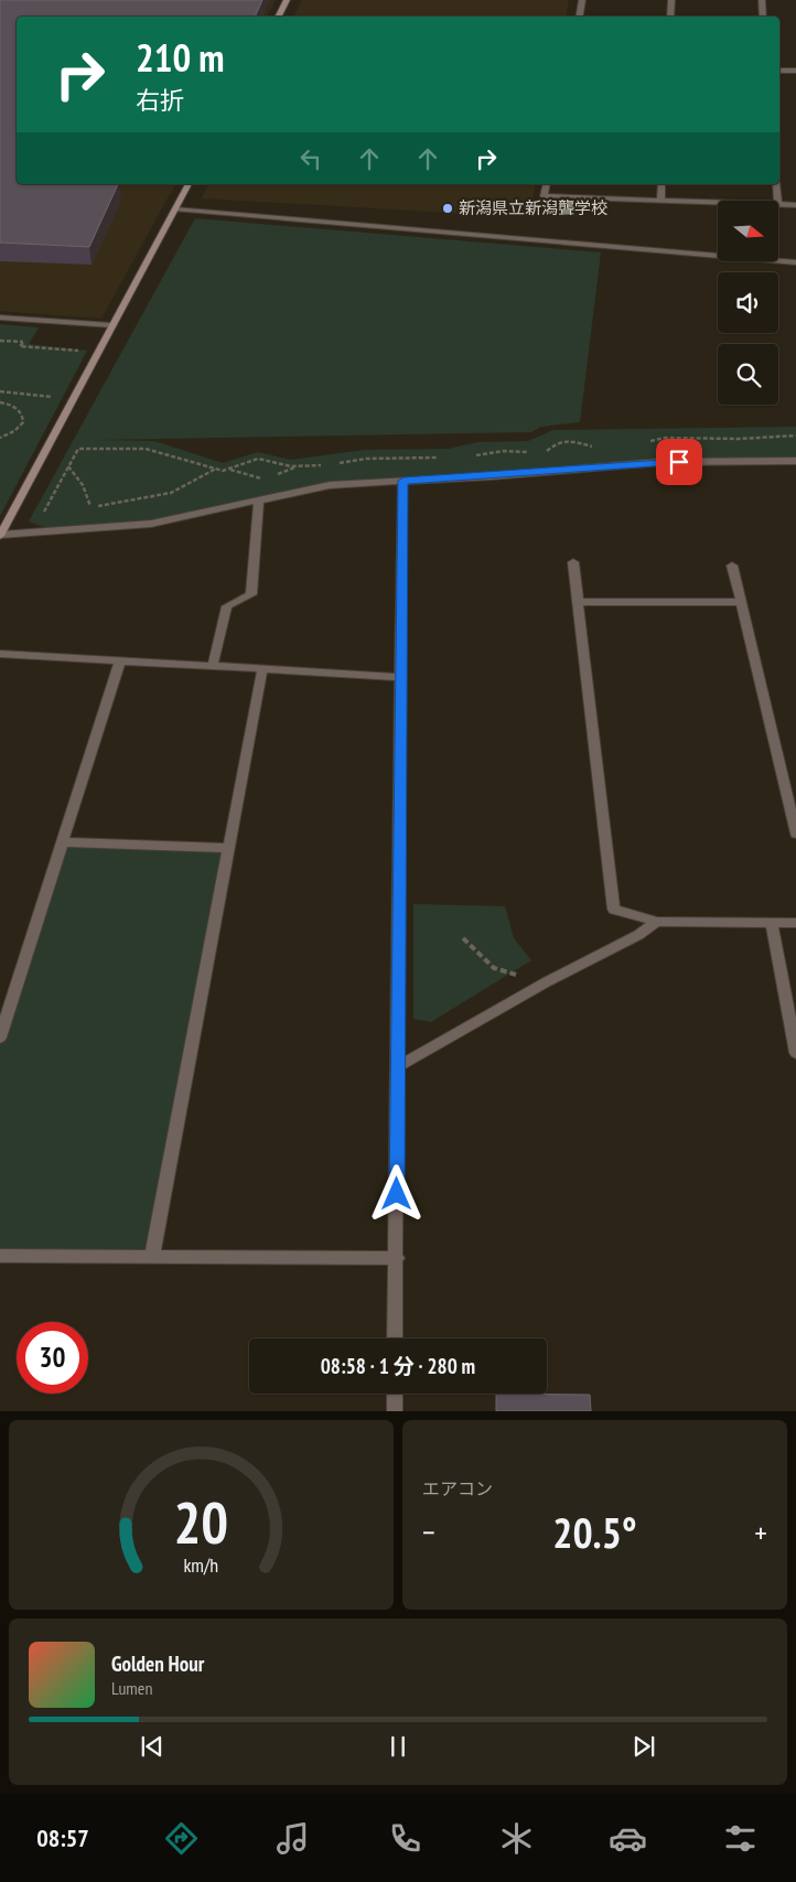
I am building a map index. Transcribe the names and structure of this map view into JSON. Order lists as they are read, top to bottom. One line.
{"places":["新潟県立新潟聾学校"],"north":"right","page":{"turn":["210 m","右折"],"limit":"30","trip":"08:58 · 1 分 · 280 m","tile":"エアコン","heat":["−","20.5°","+"],"song":["Golden Hour","Lumen"],"tabs":"08:57","gauge":["20","km/h"]}}
